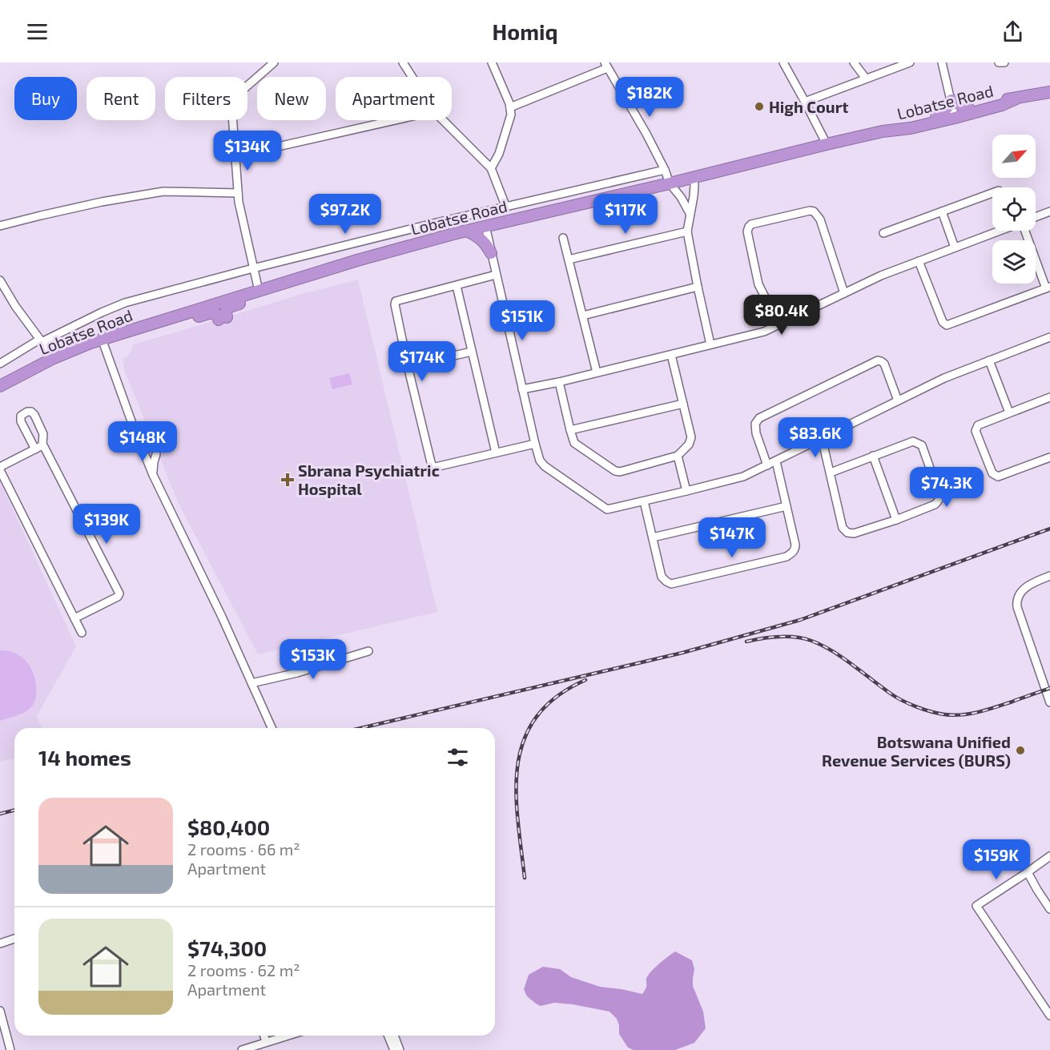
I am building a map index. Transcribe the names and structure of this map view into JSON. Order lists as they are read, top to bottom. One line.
{"streets":{"highway":["Lobatse Road"]},"places":{"other":["High Court","Botswana Unified Revenue Services (BURS)"],"health":["Sbrana Psychiatric Hospital"]},"north":"top right","page":{"header":"Homiq","price":["$182K","$134K","$97.2K","$117K","$80.4K","$151K","$174K","$83.6K","$148K","$74.3K","$139K","$147K","$153K","$159K"],"chip":["Buy","Rent","Filters","New","Apartment"],"heading":"14 homes","list":[{"name":"$80,400","note":"2 rooms · 66 m² · Apartment"},{"name":"$74,300","note":"2 rooms · 62 m² · Apartment"}]}}
